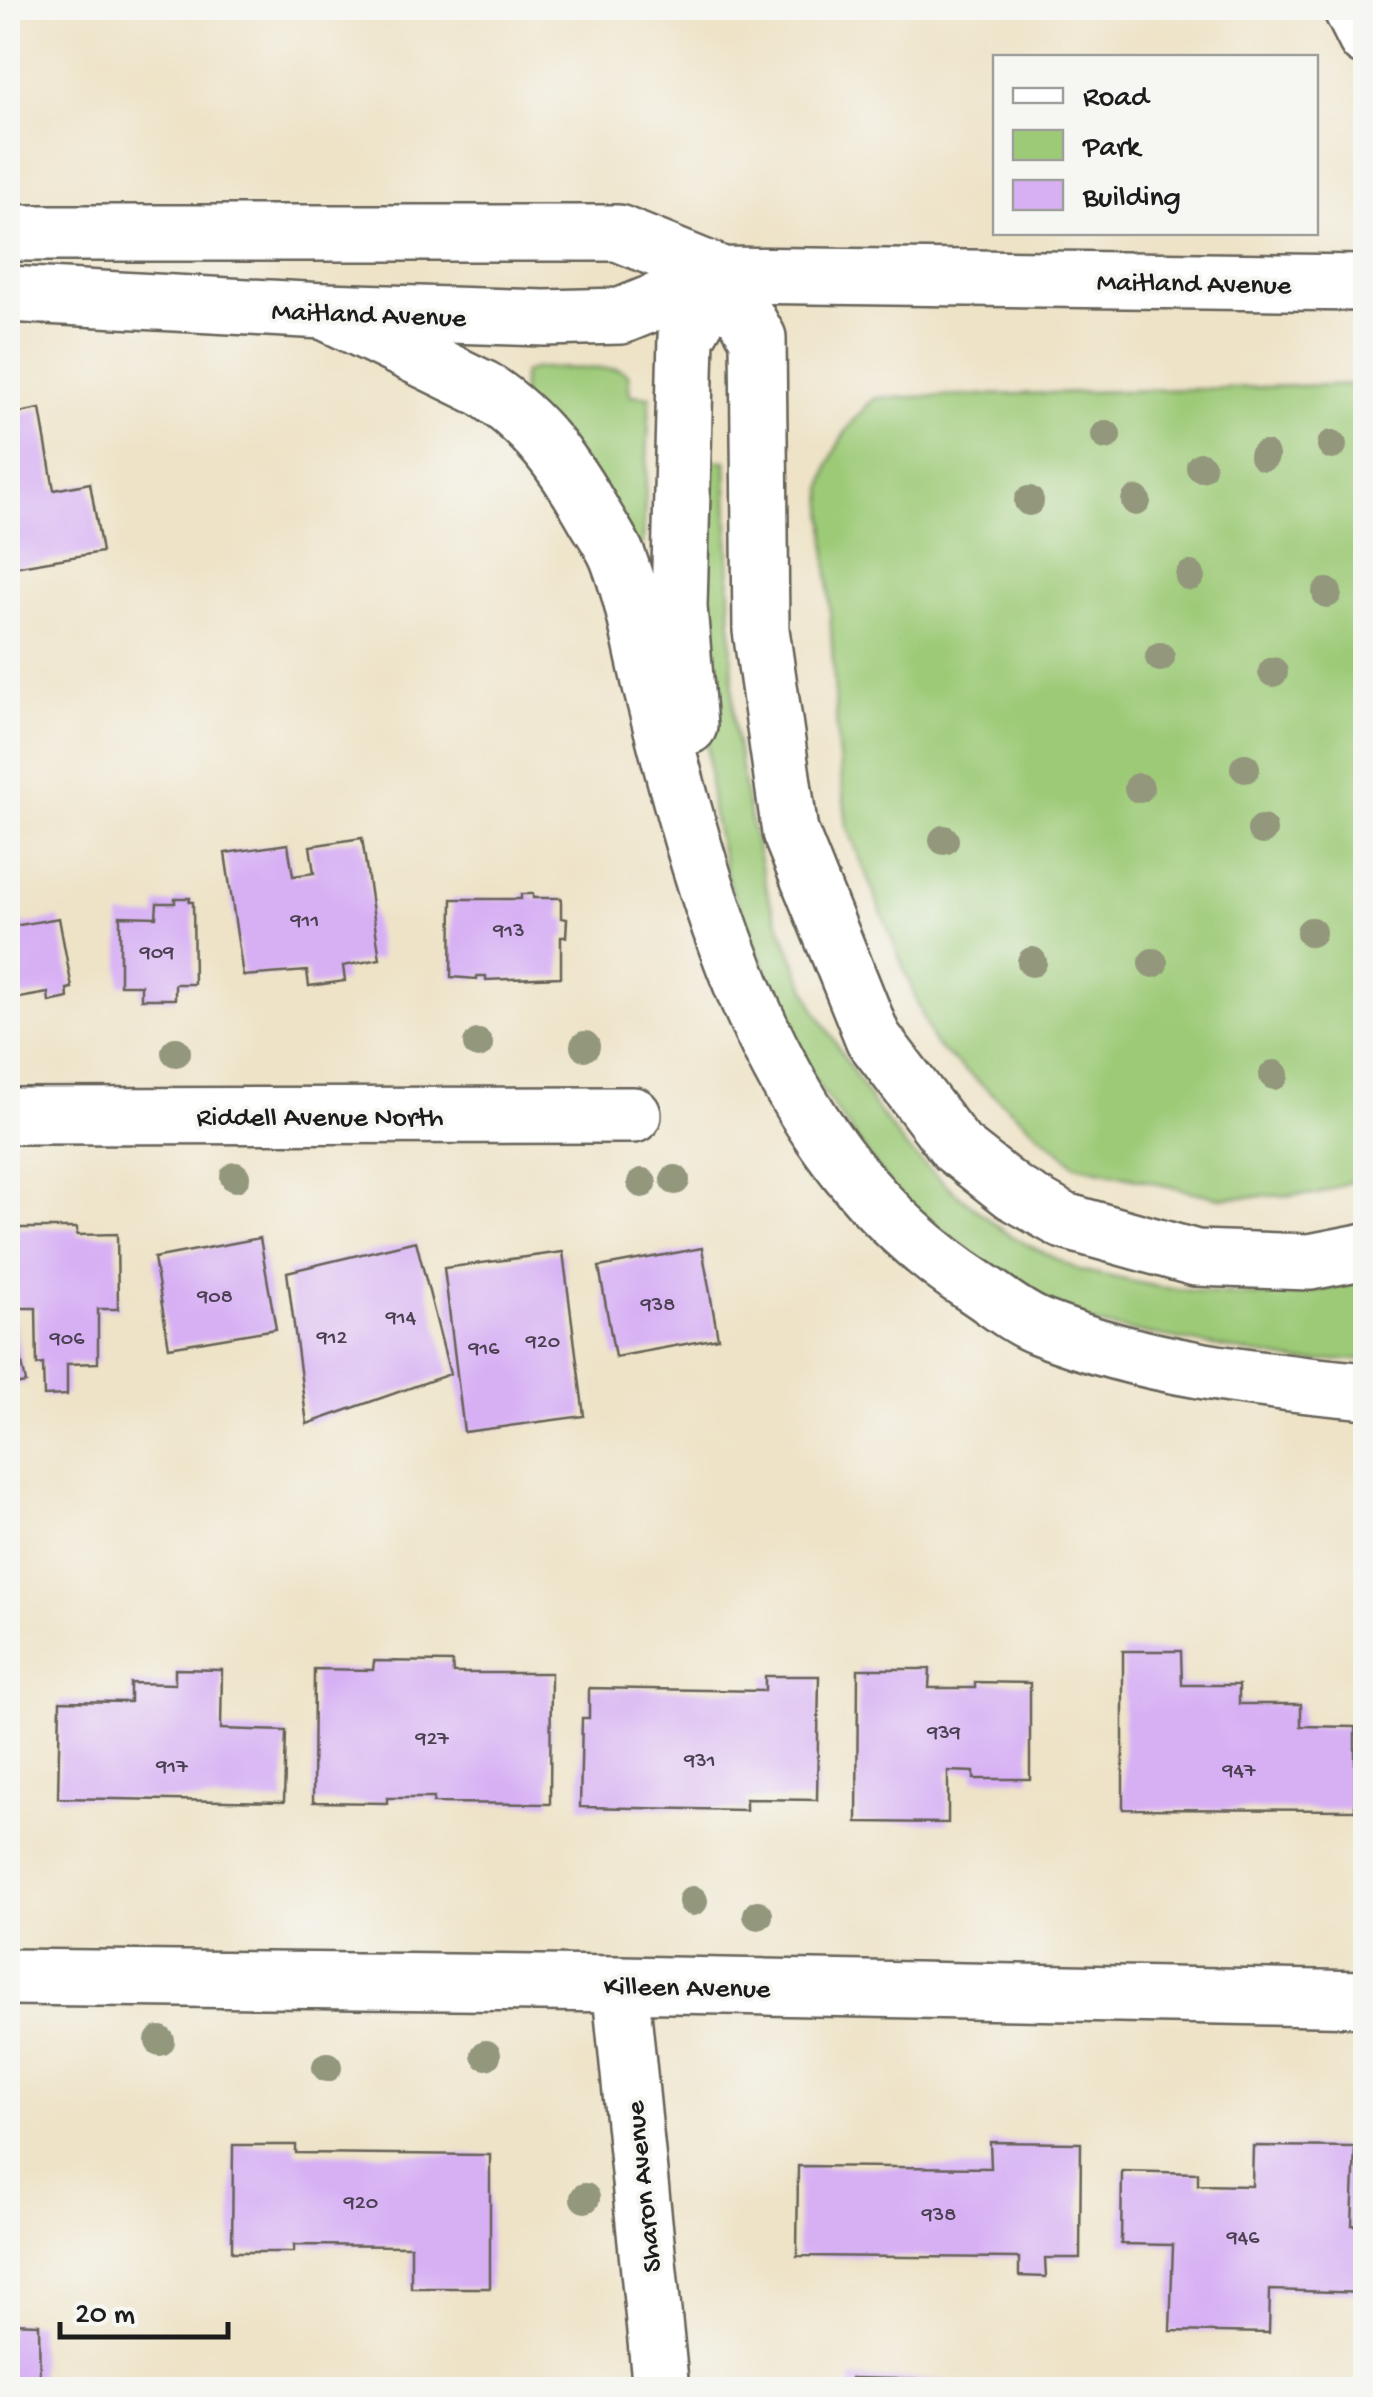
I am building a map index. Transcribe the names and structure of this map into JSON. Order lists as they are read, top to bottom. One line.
{"streets":{"main road":["Maitland Avenue","Riddell Avenue North","Killeen Avenue","Sharon Avenue"]},"crossings":[["Killeen Avenue","Sharon Avenue"]],"house_numbers":["911","913","909","908","938","914","912","906","920","916","939","927","931","917","947","920","938","946"],"legend":["Road","Park","Building"],"scale_bar":"20 m"}
